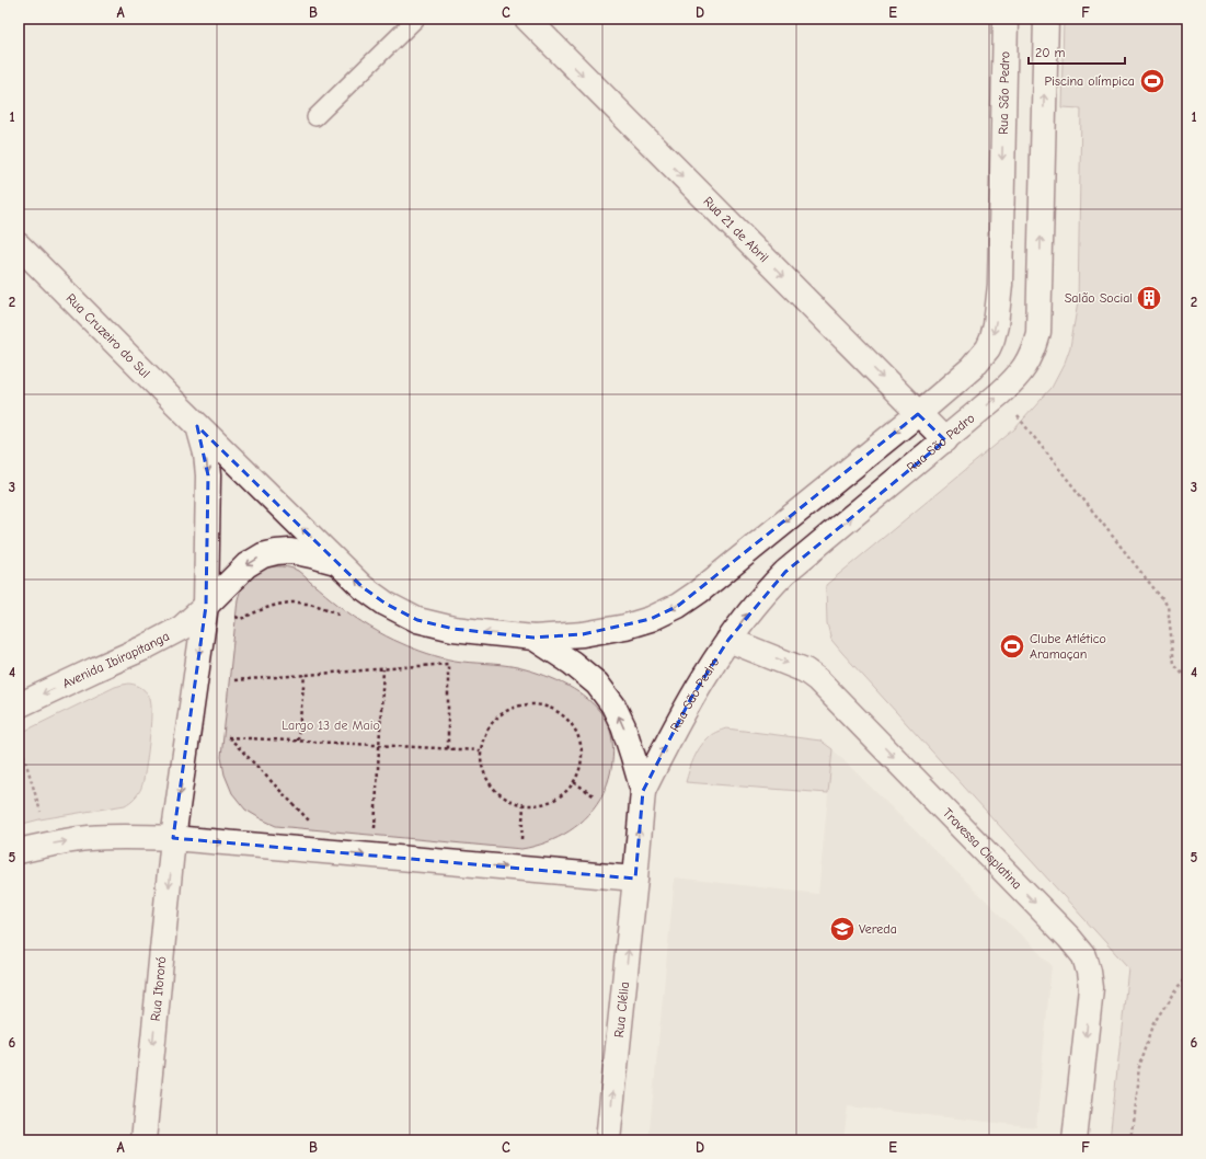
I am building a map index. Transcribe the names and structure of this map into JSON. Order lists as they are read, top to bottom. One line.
{"streets":{"street":["Rua São Pedro","Rua 21 de Abril","Rua Cruzeiro do Sul","Avenida Ibirapitanga","Travessa Cisplatina","Rua Itororó","Rua Clélia"]},"crossings":[["Rua São Pedro","Rua 21 de Abril"],["Rua São Pedro","Travessa Cisplatina"],["Rua Cruzeiro do Sul","Avenida Ibirapitanga"]],"one_way":["Rua 21 de Abril","Avenida Ibirapitanga","Travessa Cisplatina","Rua Itororó","Rua Clélia"],"parks":["Largo 13 de Maio"],"places":{"sports":["Piscina olímpica","Clube Atlético Aramaçan"],"building":["Salão Social"],"school or university":["Vereda"]},"scale_bar":"20 m","grid":{"columns":["A","B","C","D","E","F"],"rows":["1","2","3","4","5","6"]}}
